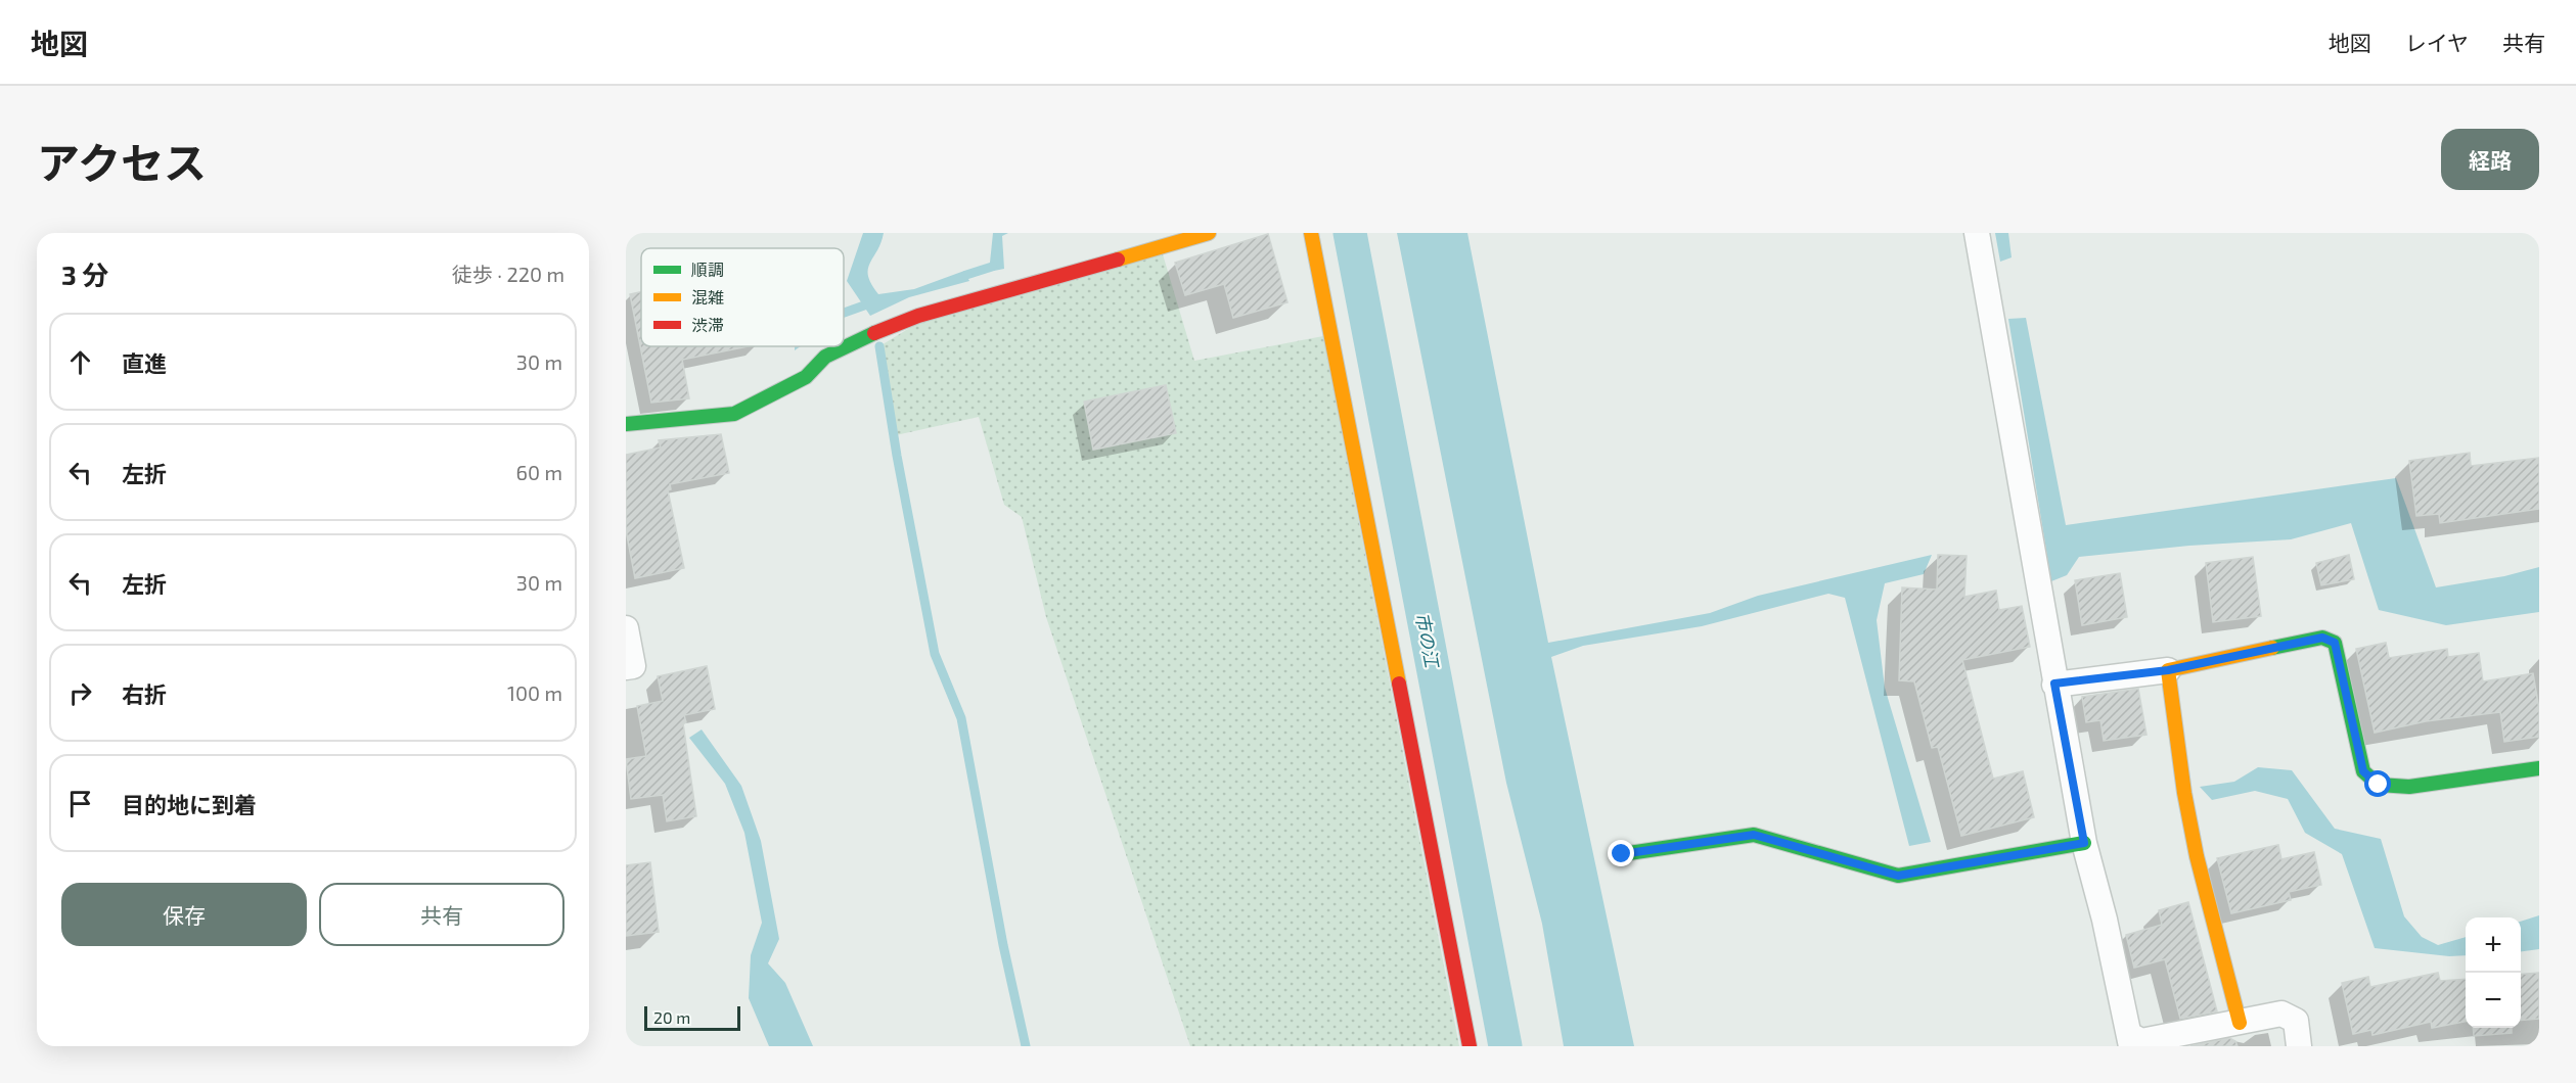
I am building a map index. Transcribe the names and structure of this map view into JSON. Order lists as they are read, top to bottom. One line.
{"water":["市の江"],"legend":["順調","混雑","渋滞"],"scale_bar":"20 m","page":{"header":"地図","nav":["地図","レイヤ","共有"],"title":"アクセス","buttons":["経路",["保存","共有"]],"heading":["3 分","徒歩 · 220 m"],"list":[["直進","30 m"],["左折","60 m"],["左折","30 m"],["右折","100 m"],"目的地に到着"],"map_buttons":["+","−"],"scale":"20 m"}}
